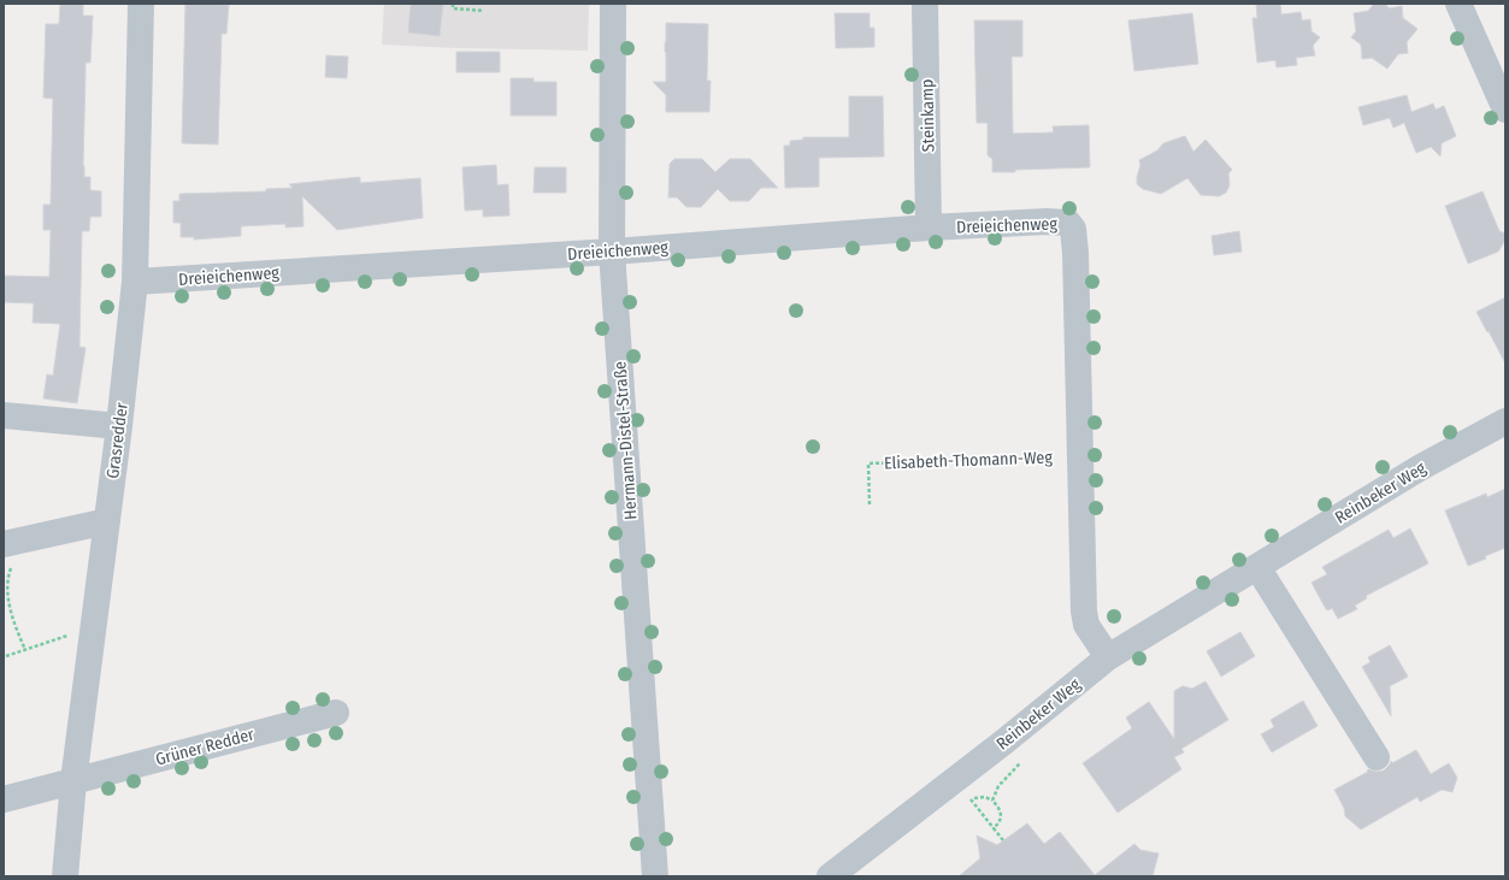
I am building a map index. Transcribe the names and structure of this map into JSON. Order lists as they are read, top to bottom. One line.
{"streets":{"street":["Steinkamp","Dreieichenweg","Grasredder","Hermann-Distel-Straße","Reinbeker Weg","Grüner Redder"],"path":["Elisabeth-Thomann-Weg"]},"crossings":[["Steinkamp","Dreieichenweg"],["Dreieichenweg","Grasredder"],["Dreieichenweg","Hermann-Distel-Straße"],["Dreieichenweg","Elisabeth-Thomann-Weg"],["Grasredder","Grüner Redder"]]}
